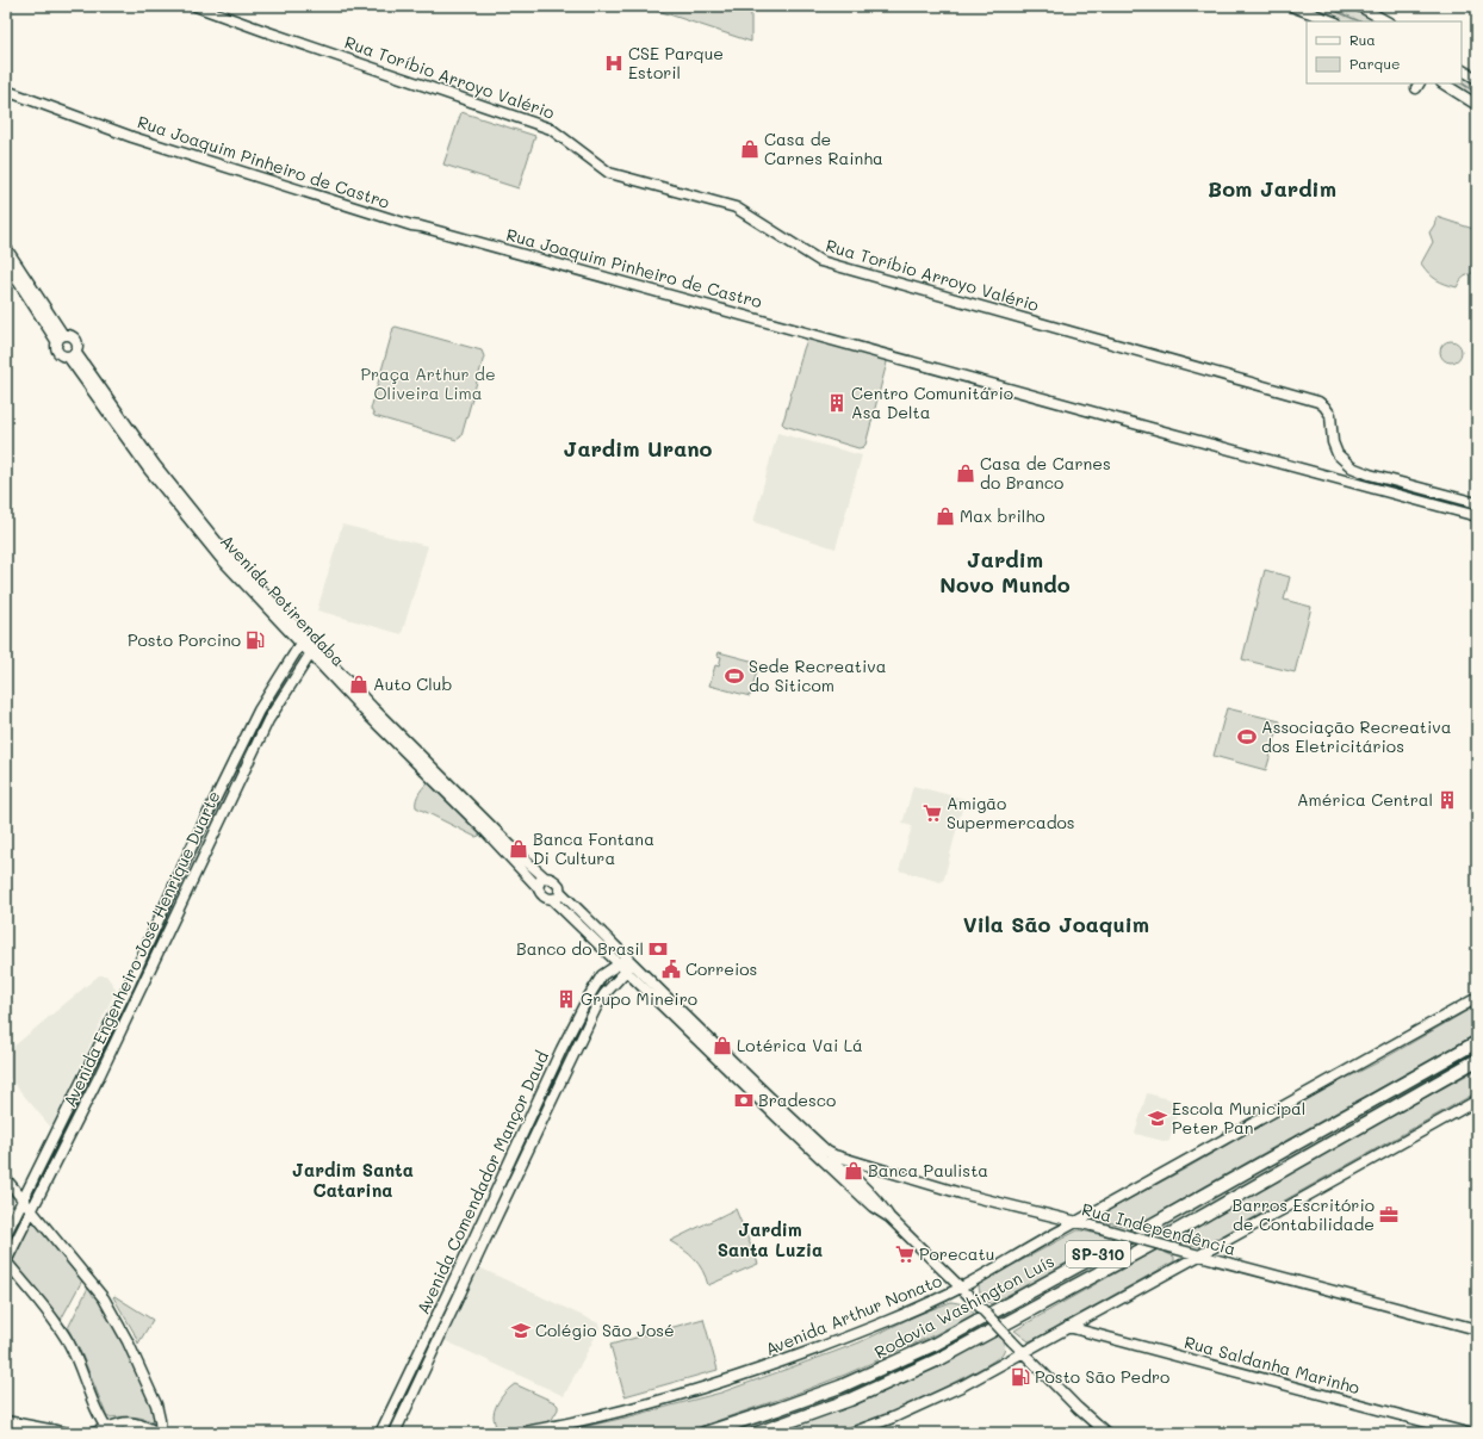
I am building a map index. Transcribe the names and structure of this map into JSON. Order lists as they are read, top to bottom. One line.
{"streets":{"highway":["SP-310","Rodovia Washington Luís"],"street":["Rua Toríbio Arroyo Valério","Rua Joaquim Pinheiro de Castro","Avenida Potirendaba","Avenida Engenheiro José Henrique Duarte","Avenida Comendador Mançor Daud","Rua Independência","Avenida Arthur Nonato","Rua Saldanha Marinho"]},"crossings":[["Avenida Potirendaba","Avenida Engenheiro José Henrique Duarte"],["Avenida Comendador Mançor Daud","Rua Independência"],["Rua Independência","Avenida Arthur Nonato"]],"districts":["Bom Jardim","Jardim Urano","Jardim Novo Mundo","Vila São Joaquim","Jardim Santa Catarina","Jardim Santa Luzia"],"parks":["Praça Arthur de Oliveira Lima"],"places":{"hospital":["CSE Parque Estoril"],"shop":["Casa de Carnes Rainha","Casa de Carnes do Branco","Max brilho","Auto Club","Banca Fontana Di Cultura","Lotérica Vai Lá","Banca Paulista"],"building":["Centro Comunitário Asa Delta","América Central","Grupo Mineiro"],"fuel station":["Posto Porcino","Posto São Pedro"],"sports":["Sede Recreativa do Siticom","Associação Recreativa dos Eletricitários"],"supermarket":["Amigão Supermercados","Porecatu"],"bank":["Banco do Brasil","Bradesco"],"public building":["Correios"],"school or university":["Escola Municipal Peter Pan","Colégio São José"],"office":["Barros Escritório de Contabilidade"]},"legend":["Rua","Parque"]}
